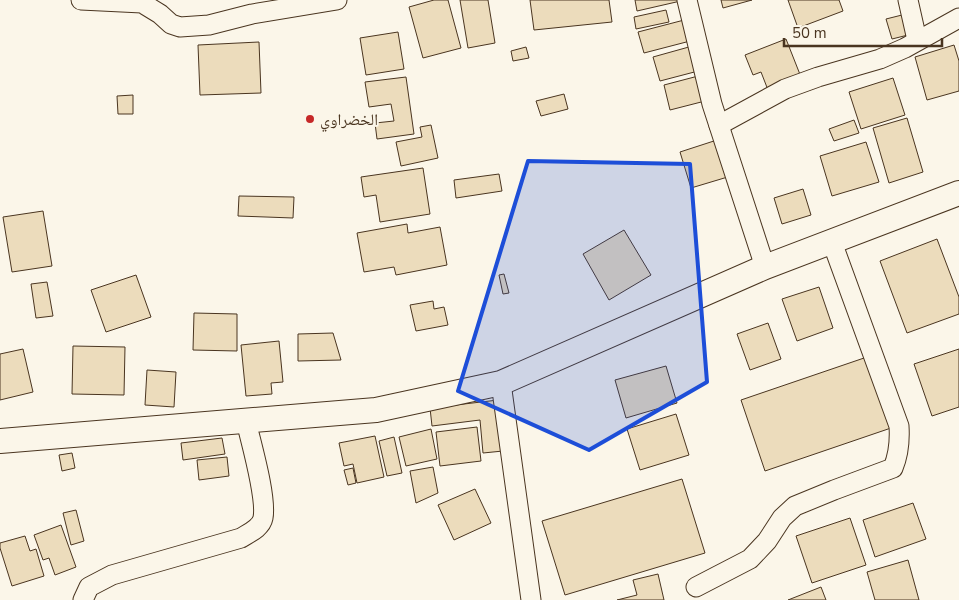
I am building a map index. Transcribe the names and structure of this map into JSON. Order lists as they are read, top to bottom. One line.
{"places":["الخضراوي"],"scale_bar":"50 m"}
